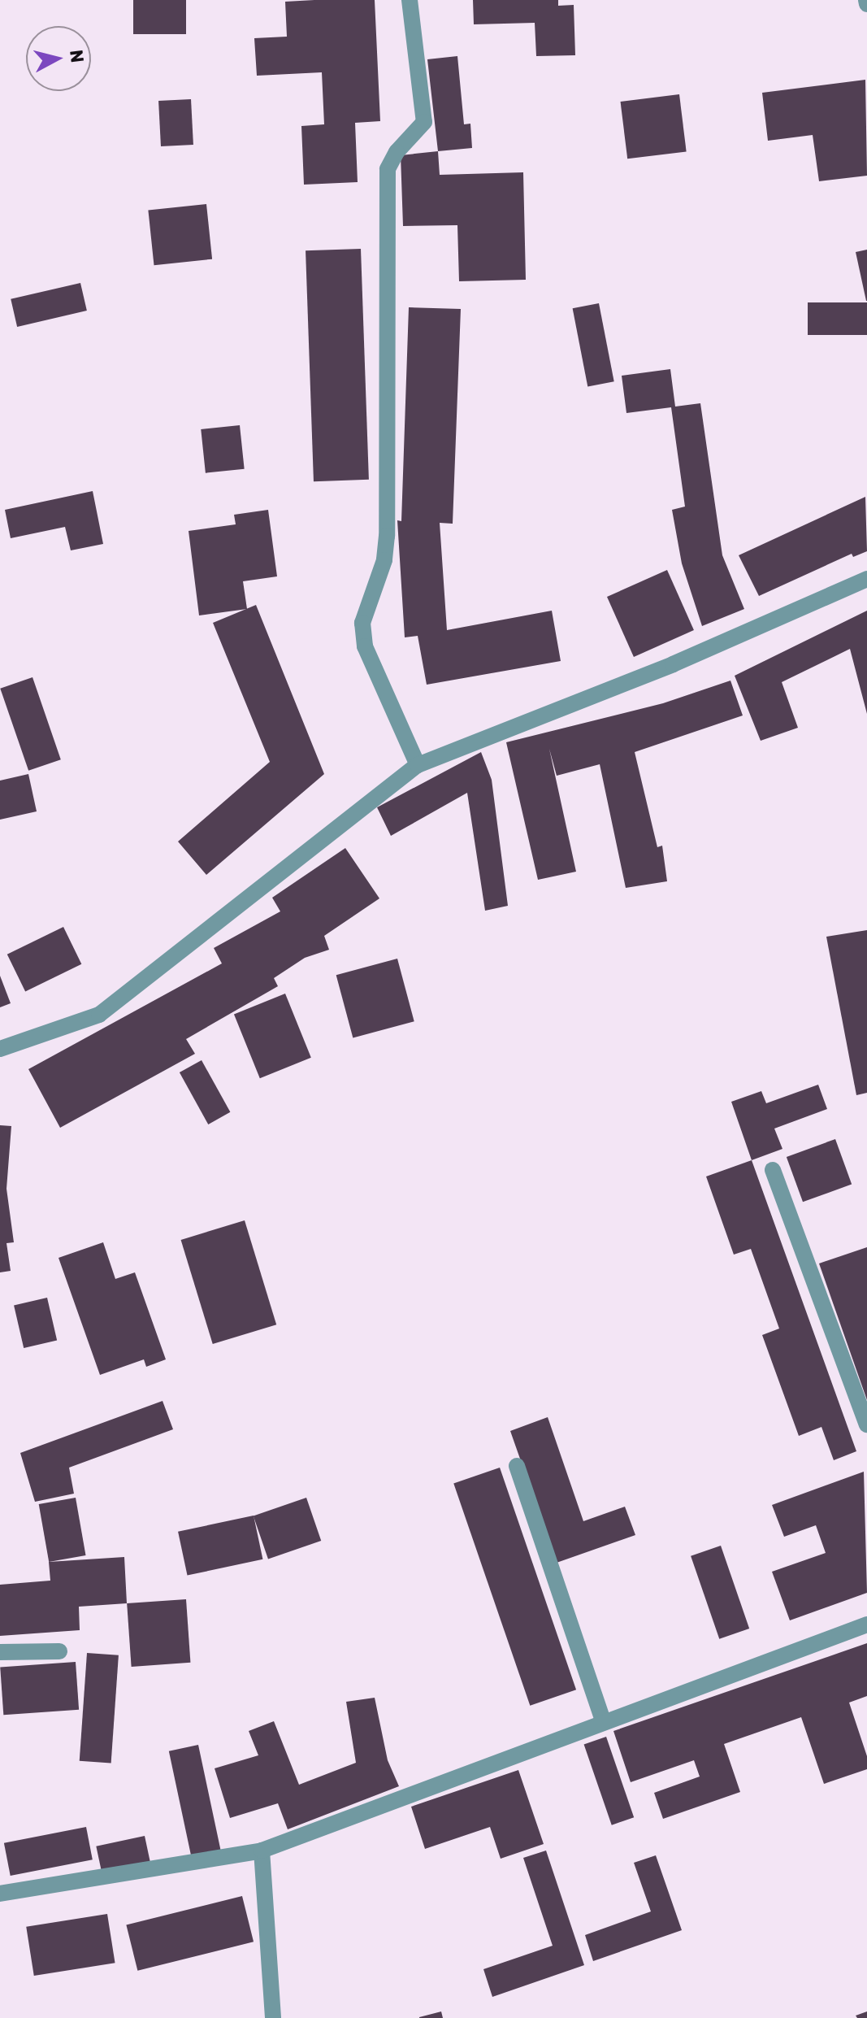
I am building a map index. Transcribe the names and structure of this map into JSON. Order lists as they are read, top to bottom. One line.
{"north":"right"}
